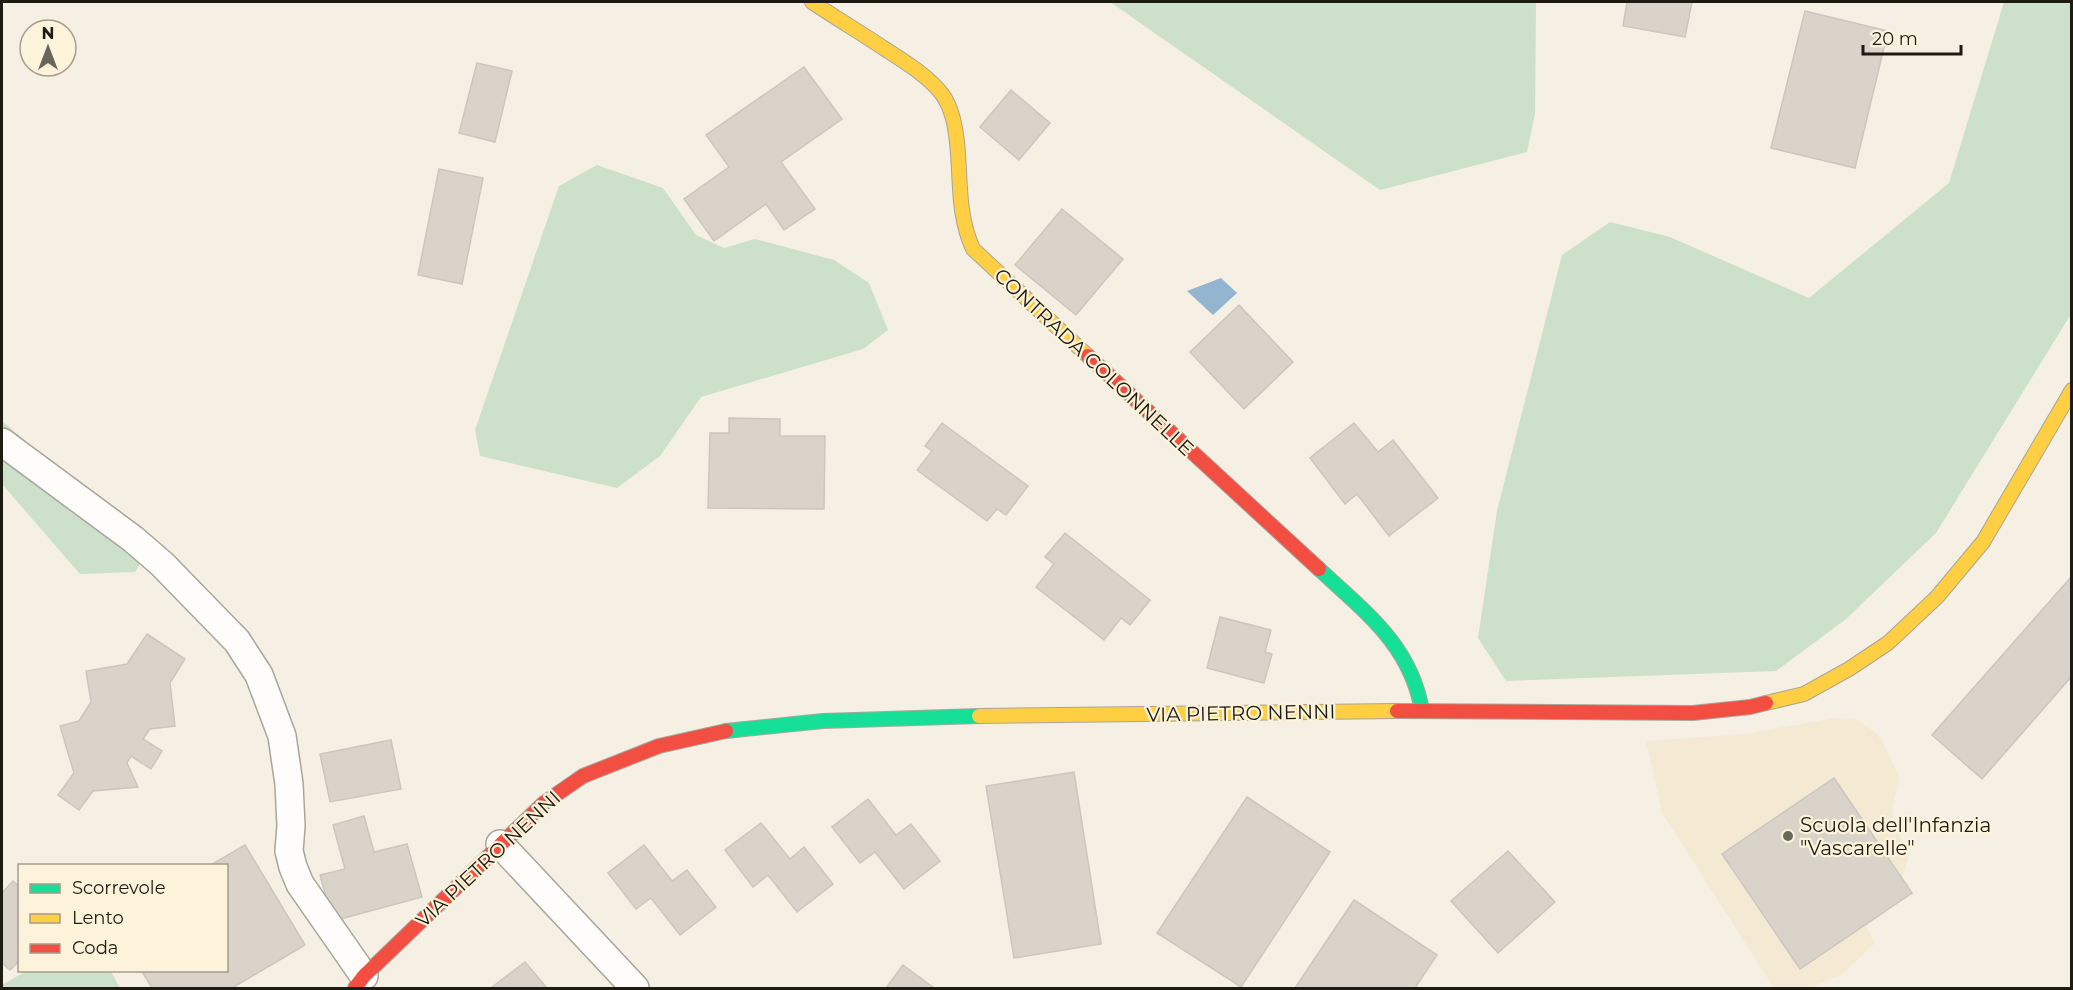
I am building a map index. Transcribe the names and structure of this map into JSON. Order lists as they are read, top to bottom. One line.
{"streets":{"street":["CONTRADA COLONNELLE","VIA PIETRO NENNI"]},"crossings":[["CONTRADA COLONNELLE","VIA PIETRO NENNI"]],"places":["Scuola dell'Infanzia \"Vascarelle\""],"legend":["Scorrevole","Lento","Coda"],"scale_bar":"20 m","north":"top"}
